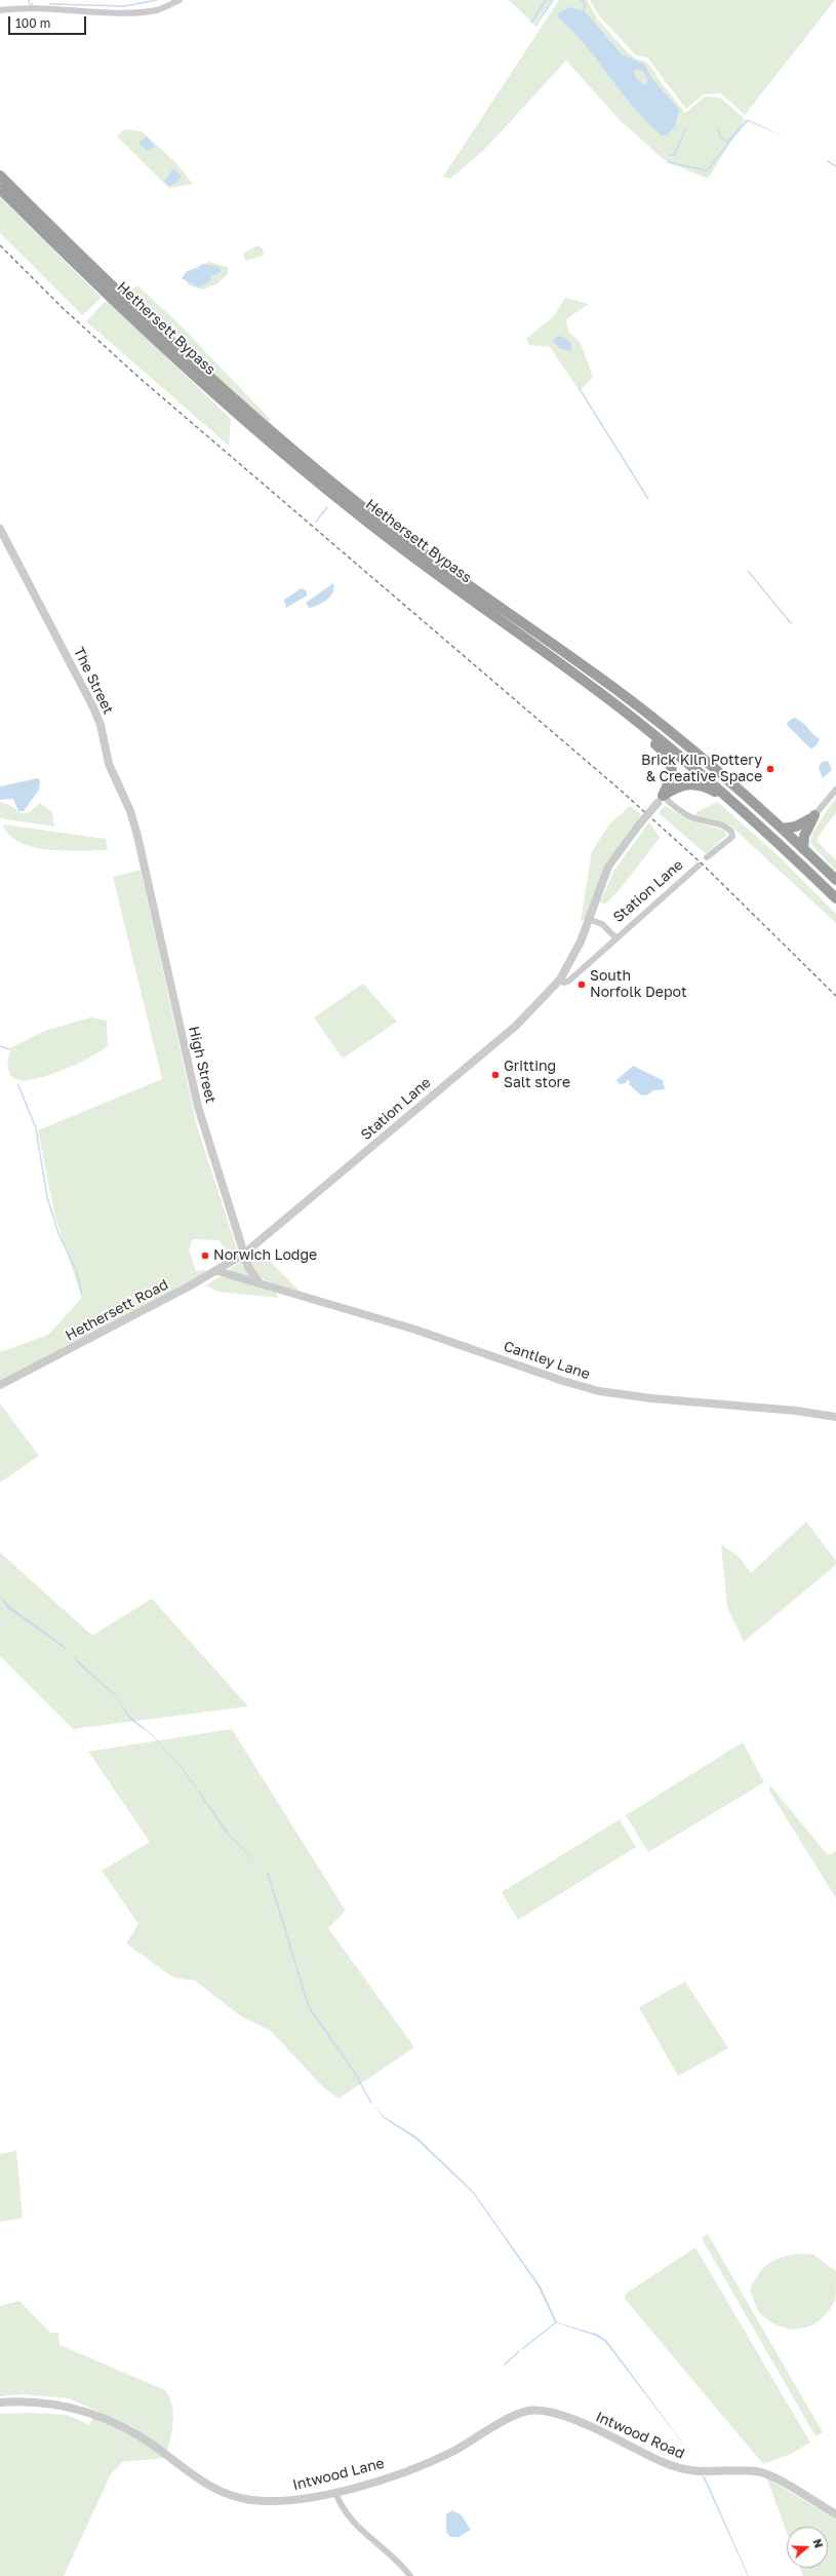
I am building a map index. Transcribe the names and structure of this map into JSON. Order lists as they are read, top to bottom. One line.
{"streets":{"highway":["Hethersett Bypass"],"street":["The Street","Station Lane","High Street","Hethersett Road","Cantley Lane","Intwood Road","Intwood Lane"]},"crossings":[["The Street","High Street"],["Station Lane","High Street"],["Station Lane","Hethersett Road"],["High Street","Hethersett Road"],["Hethersett Road","Cantley Lane"],["Intwood Road","Intwood Lane"]],"places":["Brick Kiln Pottery & Creative Space","South Norfolk Depot","Gritting Salt store","Norwich Lodge"],"scale_bar":"100 m","north":"right"}
